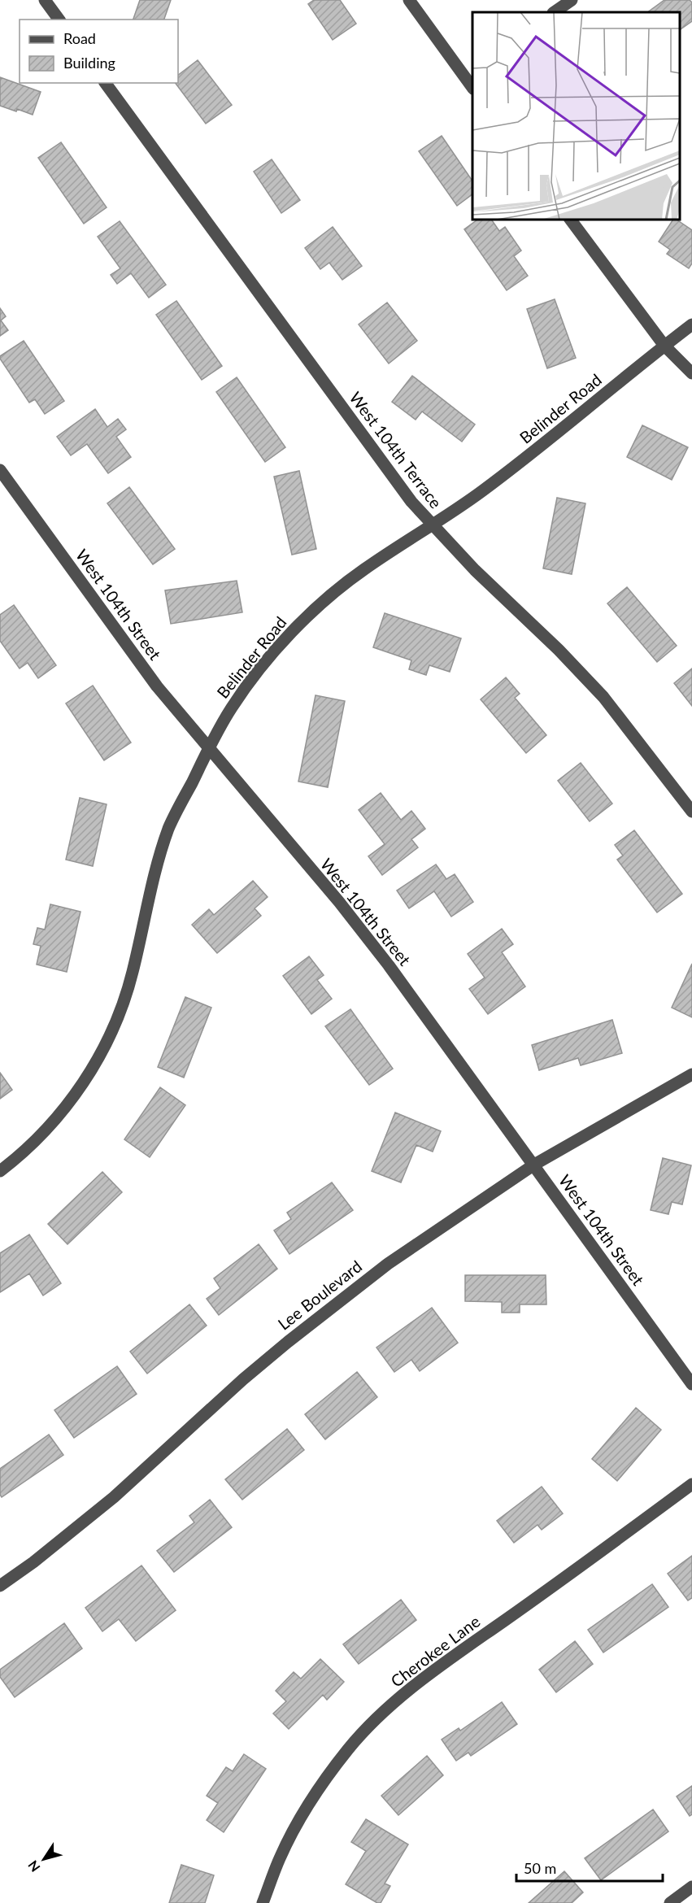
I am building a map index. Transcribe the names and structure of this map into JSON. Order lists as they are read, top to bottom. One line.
{"streets":{"street":["Belinder Road","West 104th Terrace","West 104th Street","Lee Boulevard","Cherokee Lane"]},"crossings":[["Belinder Road","West 104th Terrace"],["Belinder Road","West 104th Street"],["West 104th Street","Lee Boulevard"]],"legend":["Road","Building"],"scale_bar":"50 m","north":"bottom left"}
